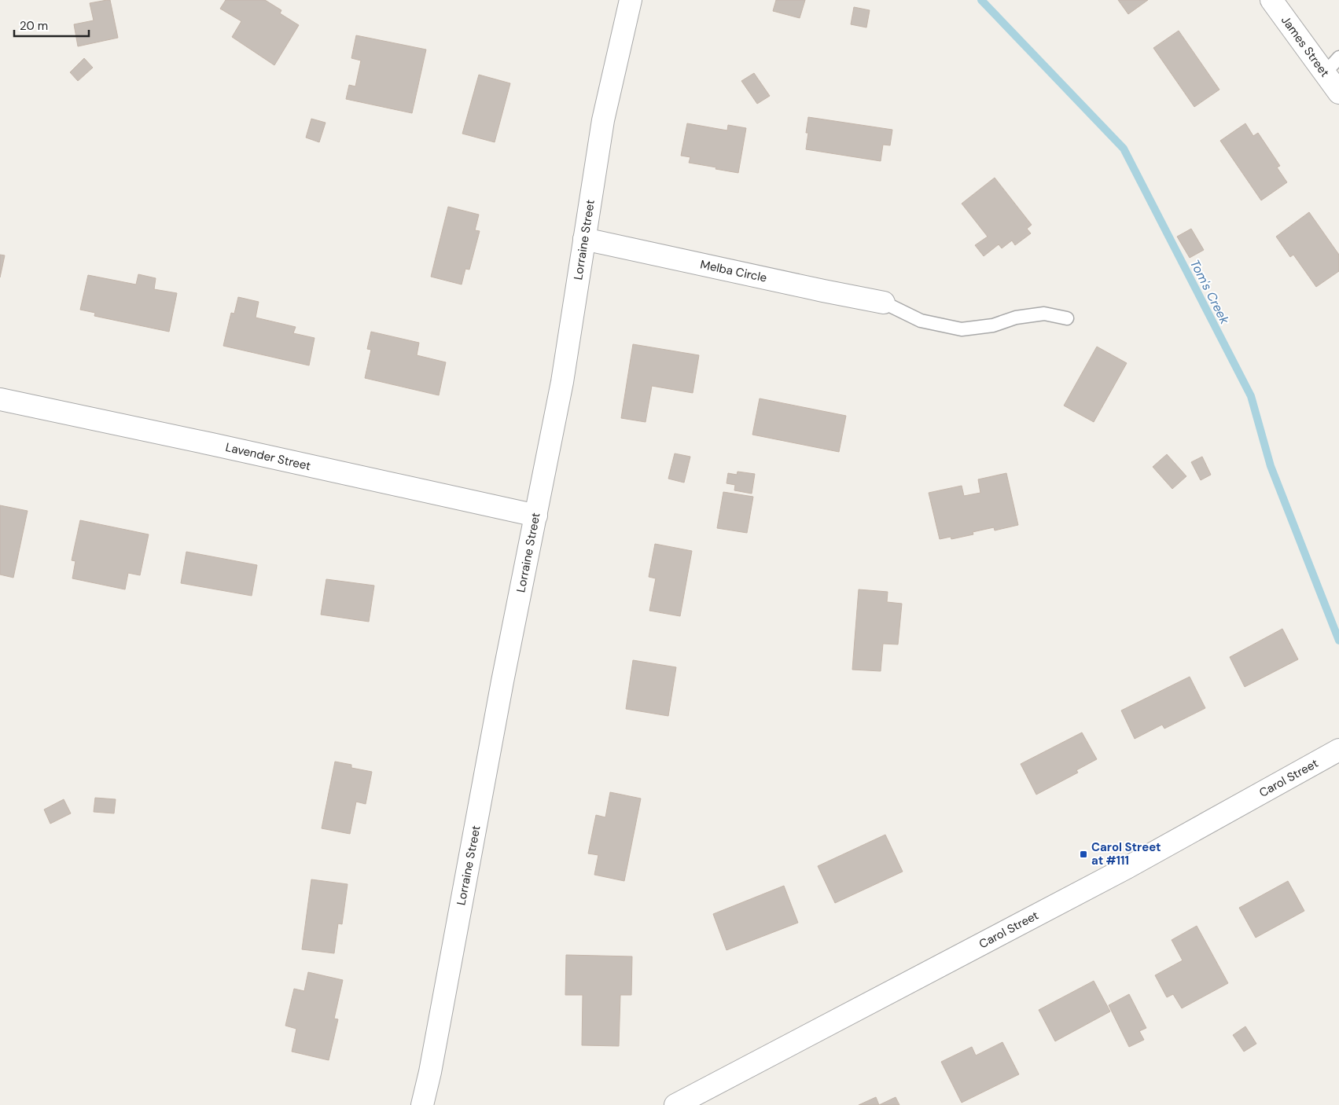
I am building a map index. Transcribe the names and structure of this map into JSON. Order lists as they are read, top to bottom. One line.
{"streets":{"street":["James Street","Lorraine Street","Melba Circle","Lavender Street","Carol Street"]},"crossings":[["Lorraine Street","Melba Circle"],["Lorraine Street","Lavender Street"]],"water":["Tom's Creek"],"places":{"transit":["Carol Street at #111"]},"scale_bar":"20 m"}
